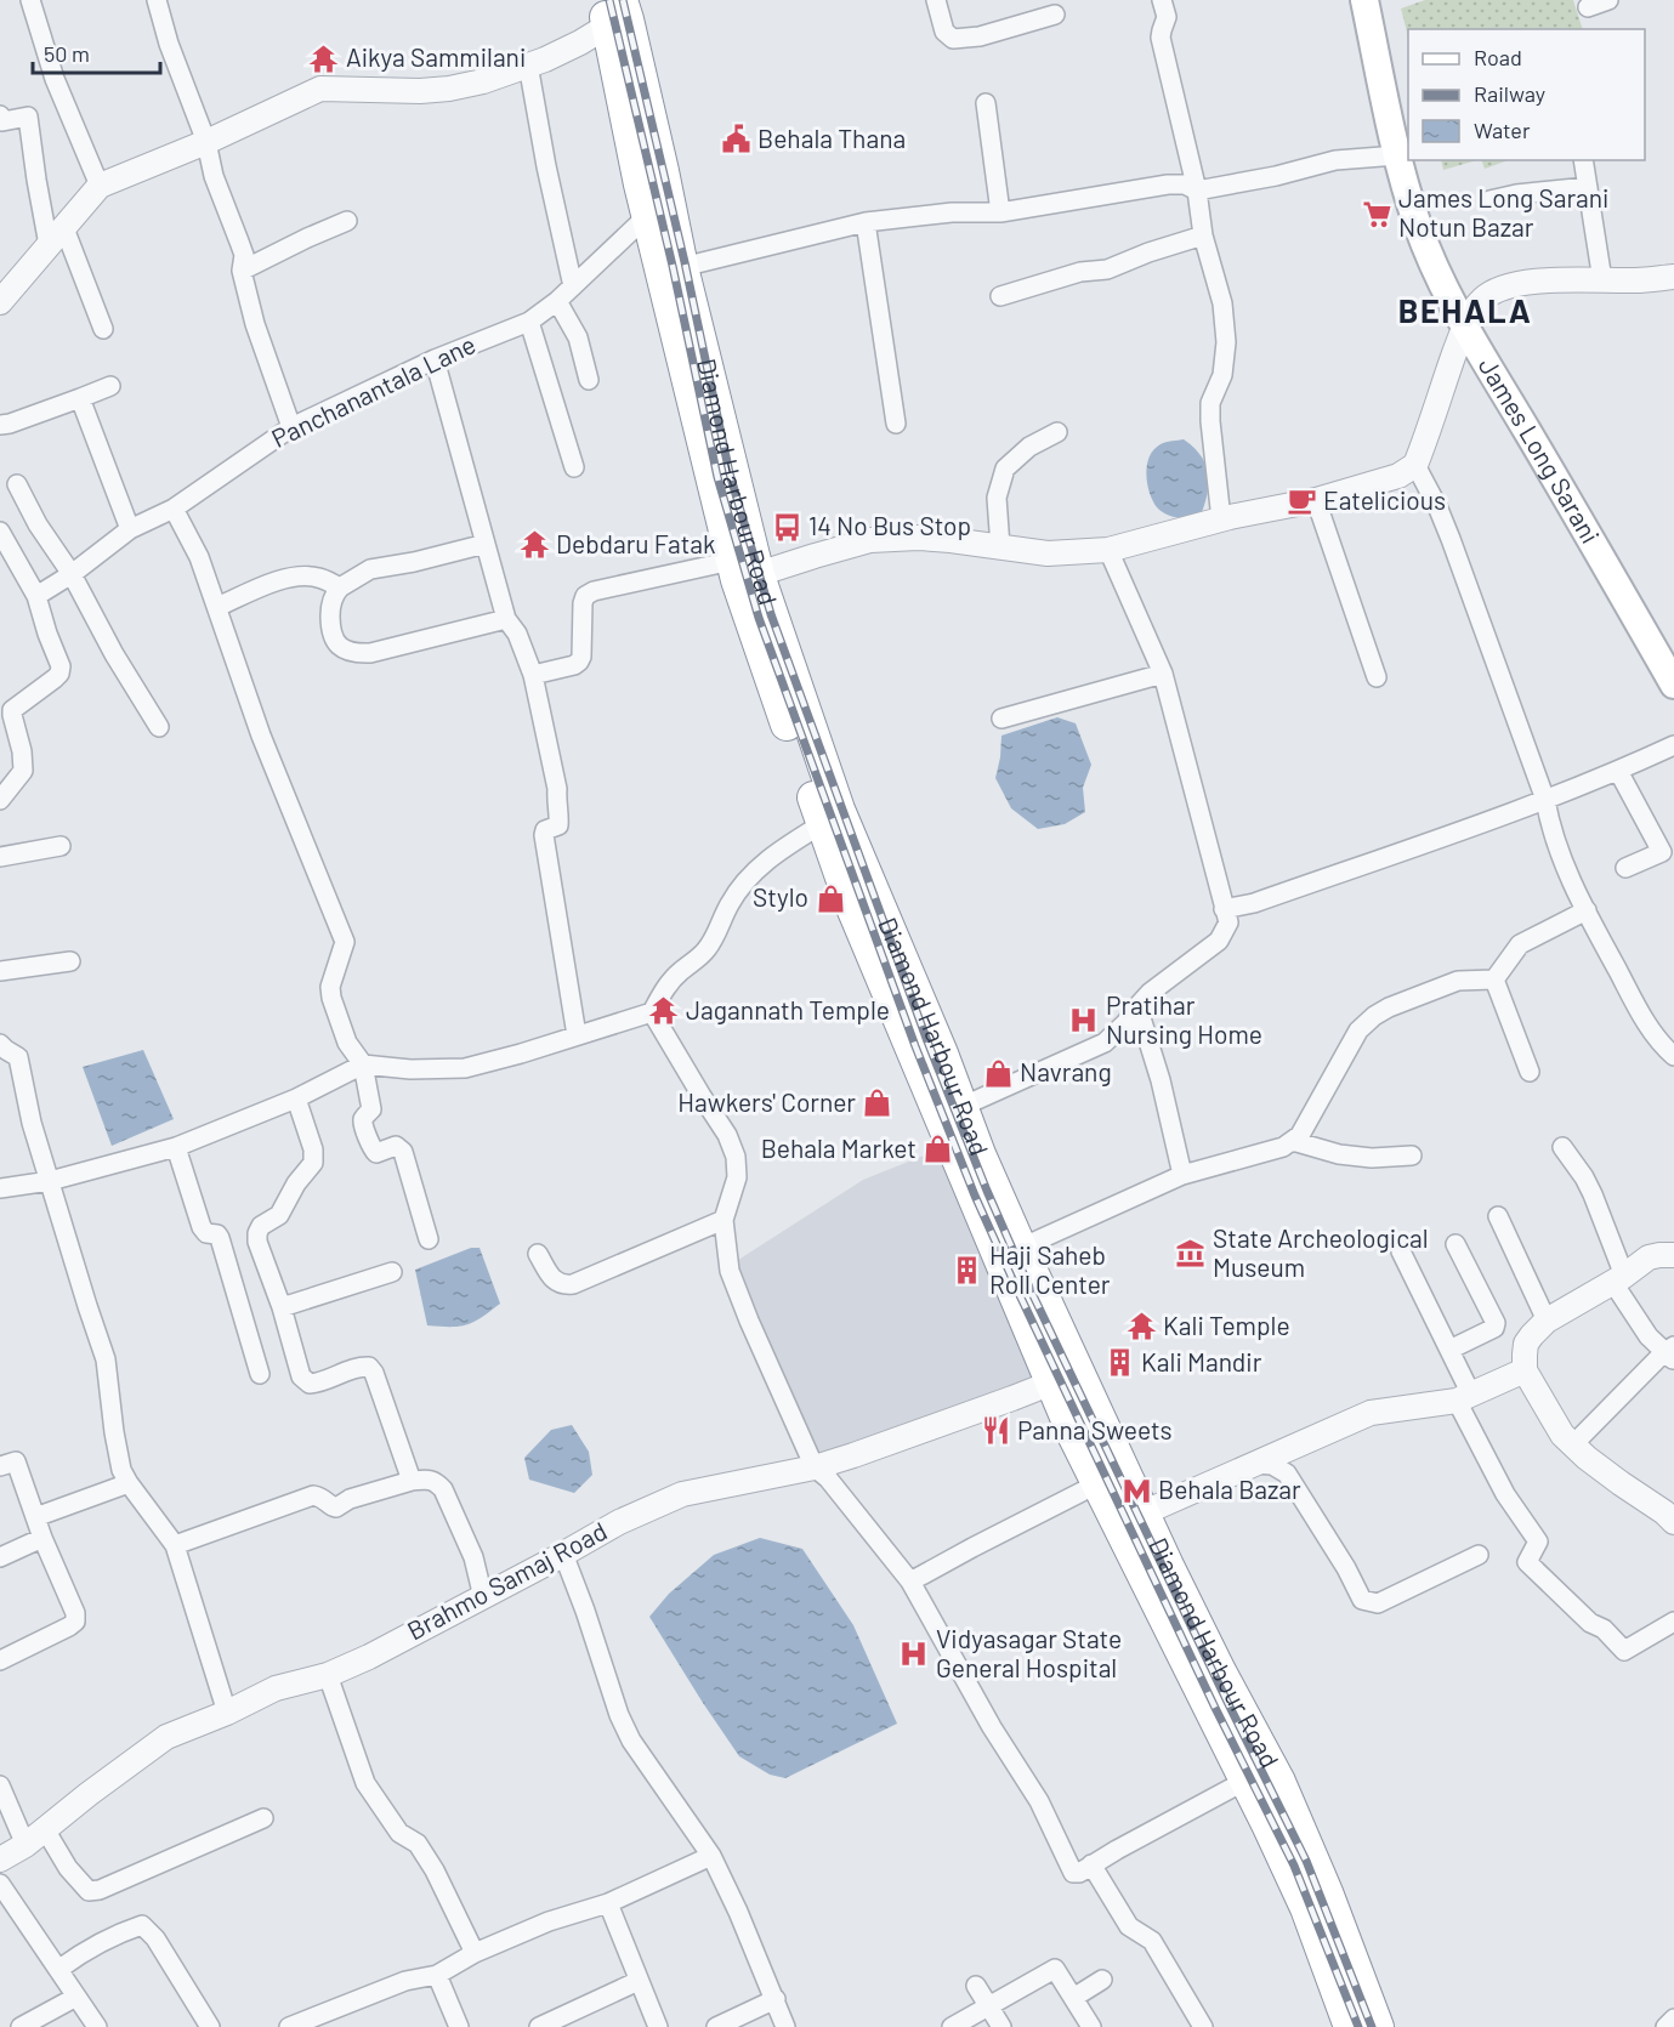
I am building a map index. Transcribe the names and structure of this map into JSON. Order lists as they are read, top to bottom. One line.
{"streets":{"highway":["Diamond Harbour Road"],"main road":["James Long Sarani"],"street":["Panchanantala Lane","Brahmo Samaj Road"]},"crossings":[["Panchanantala Lane","Diamond Harbour Road"],["Diamond Harbour Road","Brahmo Samaj Road"]],"districts":["BEHALA"],"places":{"temple":["Aikya Sammilani","Debdaru Fatak","Jagannath Temple","Kali Temple"],"public building":["Behala Thana"],"supermarket":["James Long Sarani Notun Bazar"],"cafe":["Eatelicious"],"bus stop":["14 No Bus Stop"],"shop":["Stylo","Navrang","Hawkers' Corner","Behala Market"],"hospital":["Pratihar Nursing Home","Vidyasagar State General Hospital"],"museum":["State Archeological Museum"],"building":["Haji Saheb Roll Center","Kali Mandir"],"restaurant":["Panna Sweets"],"metro station":["Behala Bazar"]},"legend":["Road","Railway","Water"],"scale_bar":"50 m"}
